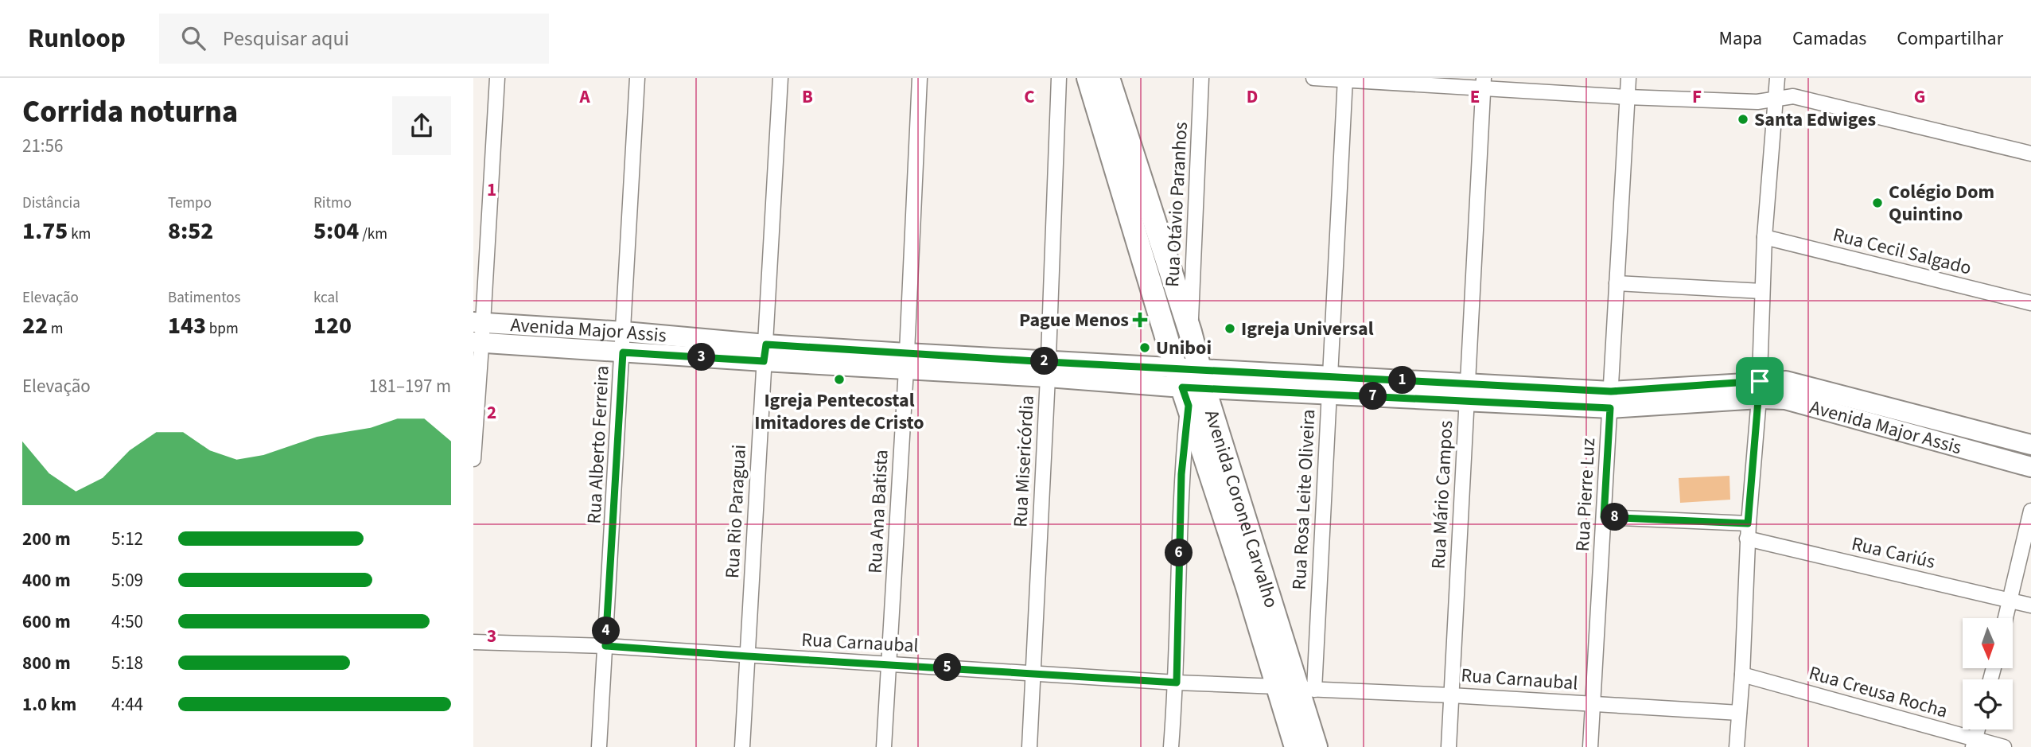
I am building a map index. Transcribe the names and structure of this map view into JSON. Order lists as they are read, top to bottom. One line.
{"streets":{"main road":["Avenida Coronel Carvalho"],"street":["Rua Otávio Paranhos","Rua Cecil Salgado","Avenida Major Assis","Rua Alberto Ferreira","Rua Misericórdia","Rua Mário Campos","Rua Pierre Luz","Rua Rosa Leite Oliveira","Rua Rio Paraguai","Rua Ana Batista","Rua Cariús","Rua Carnaubal","Rua Creusa Rocha"]},"crossings":[["Rua Otávio Paranhos","Avenida Coronel Carvalho"],["Avenida Major Assis","Rua Alberto Ferreira"],["Avenida Major Assis","Rua Misericórdia"],["Avenida Major Assis","Rua Mário Campos"],["Avenida Major Assis","Rua Pierre Luz"],["Avenida Major Assis","Rua Rosa Leite Oliveira"],["Avenida Major Assis","Avenida Coronel Carvalho"],["Avenida Major Assis","Rua Rio Paraguai"],["Avenida Major Assis","Rua Ana Batista"],["Rua Alberto Ferreira","Rua Carnaubal"],["Rua Misericórdia","Rua Carnaubal"],["Rua Mário Campos","Rua Carnaubal"],["Rua Pierre Luz","Rua Carnaubal"],["Rua Rosa Leite Oliveira","Avenida Coronel Carvalho"],["Rua Rosa Leite Oliveira","Rua Carnaubal"],["Avenida Coronel Carvalho","Rua Carnaubal"],["Rua Rio Paraguai","Rua Carnaubal"],["Rua Ana Batista","Rua Carnaubal"]],"places":{"other":["Santa Edwiges","Colégio Dom Quintino","Igreja Universal","Uniboi","Igreja Pentecostal Imitadores de Cristo"],"health":["Pague Menos"]},"north":"bottom","page":{"header":"Runloop","search":"Pesquisar aqui","nav":["Mapa","Camadas","Compartilhar"],"heading":["Corrida noturna","21:56"],"stats":[["Distância","1.75 km"],["Tempo","8:52"],["Ritmo","5:04 /km"],["Elevação","22 m"],["Batimentos","143 bpm"],["kcal","120"]],"pins":["3","2","1","7","8","6","4","5"],"chart":["Elevação","181–197 m"],"list":[{"name":"200 m","note":"5:12"},{"name":"400 m","note":"5:09"},{"name":"600 m","note":"4:50"},{"name":"800 m","note":"5:18"},{"name":"1.0 km","note":"4:44"}]},"grid":{"columns":["A","B","C","D","E","F","G"],"rows":["1","2","3"]}}
